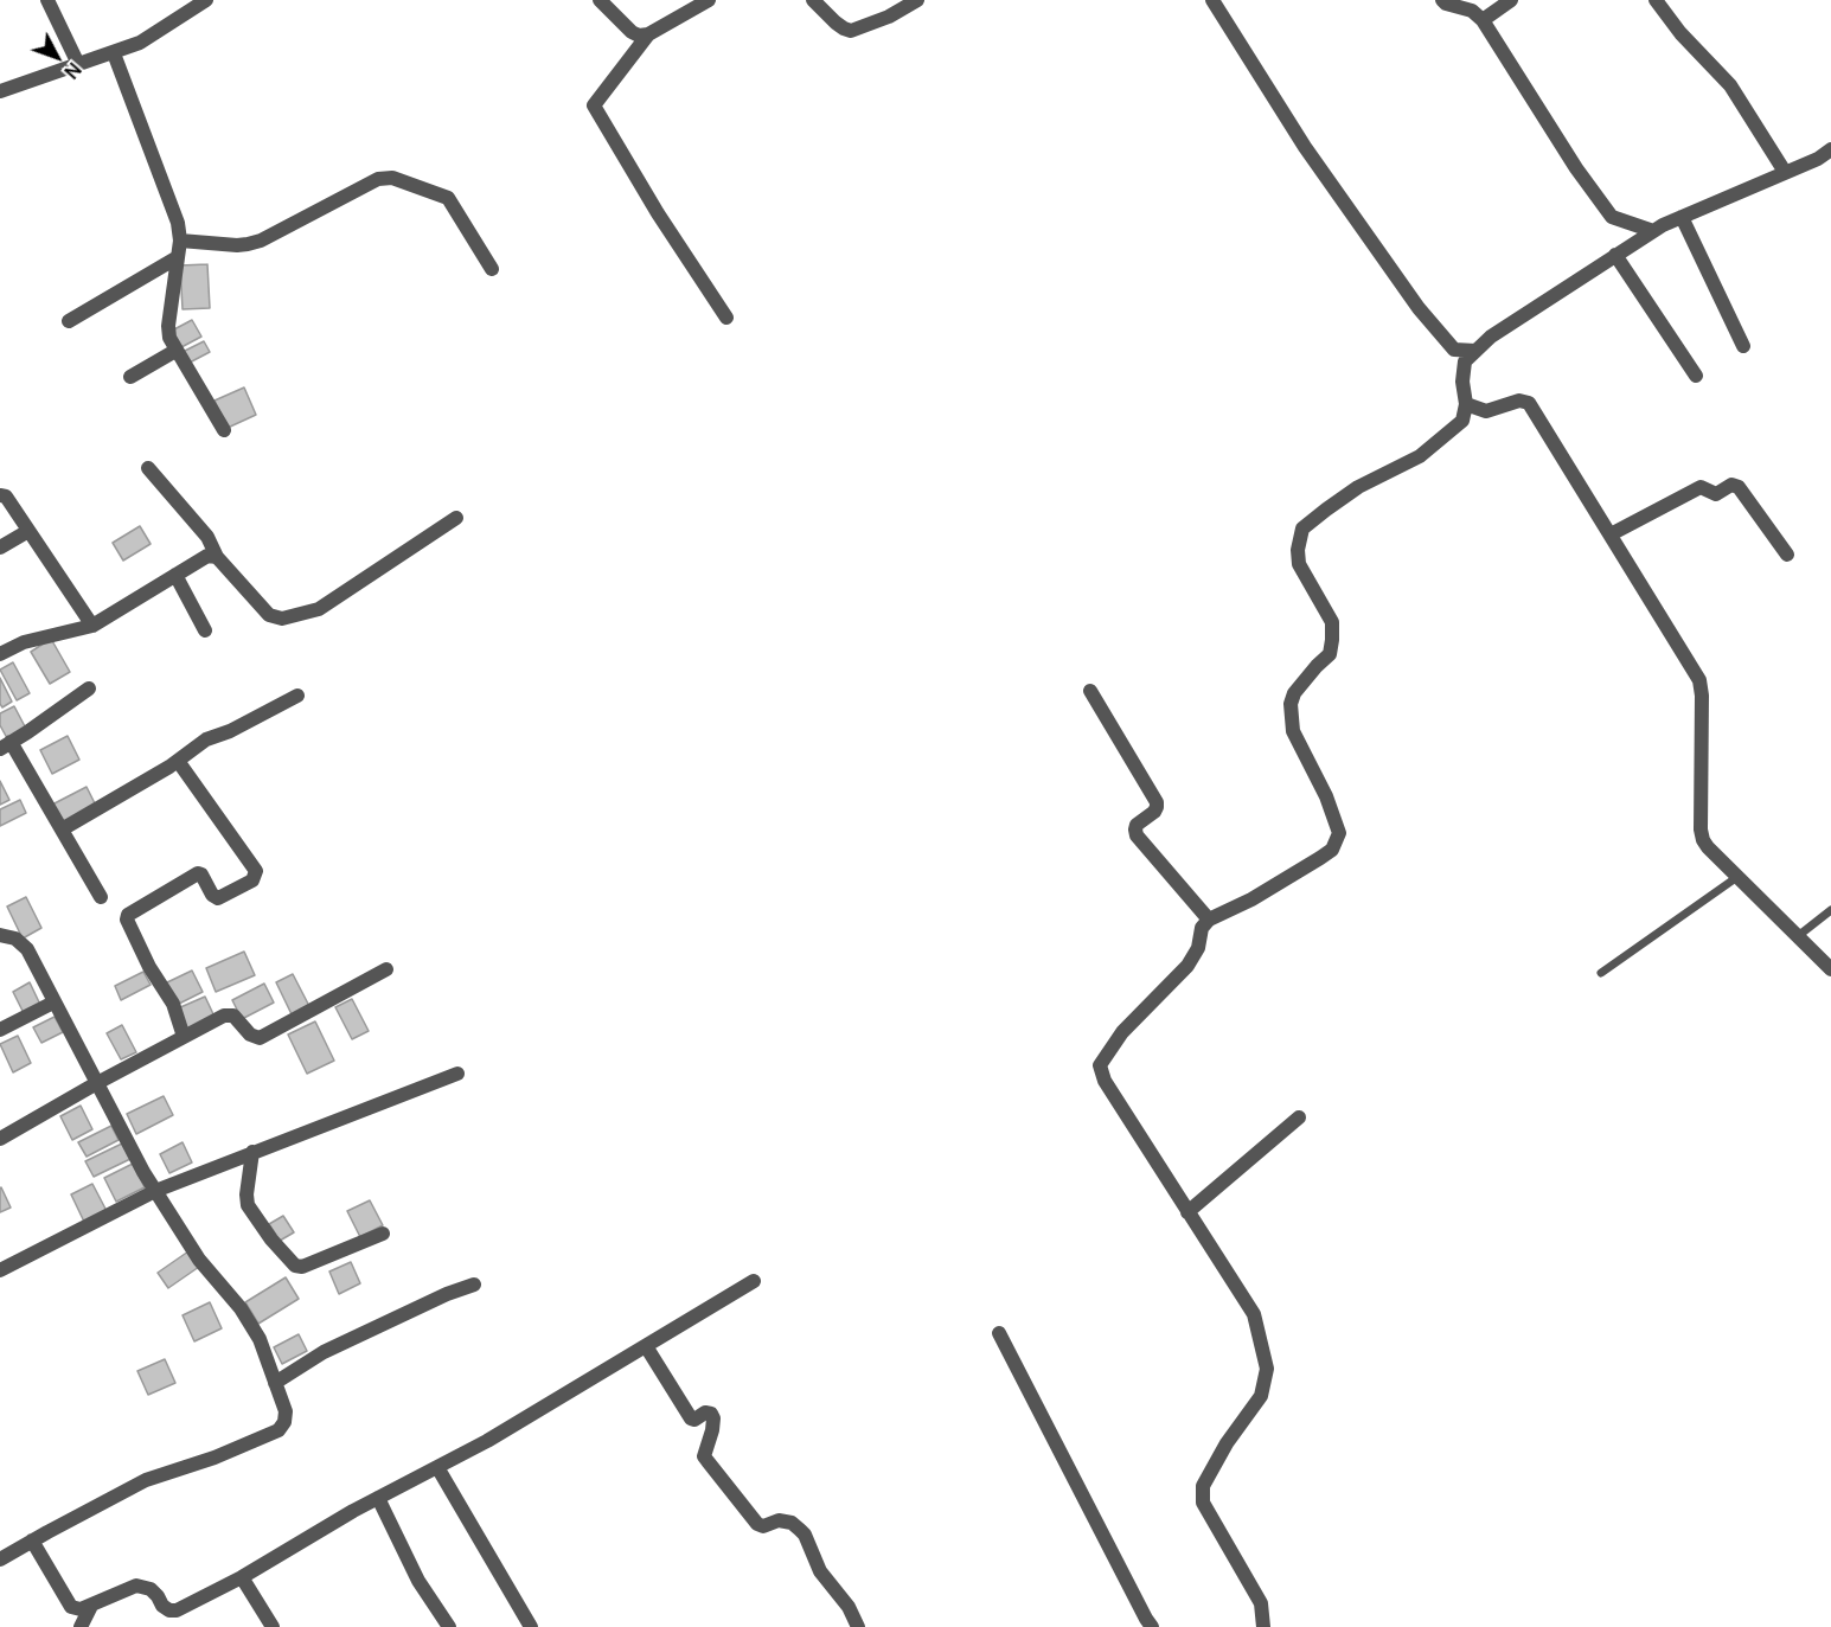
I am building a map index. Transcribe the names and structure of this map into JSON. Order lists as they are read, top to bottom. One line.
{"north":"bottom right"}
